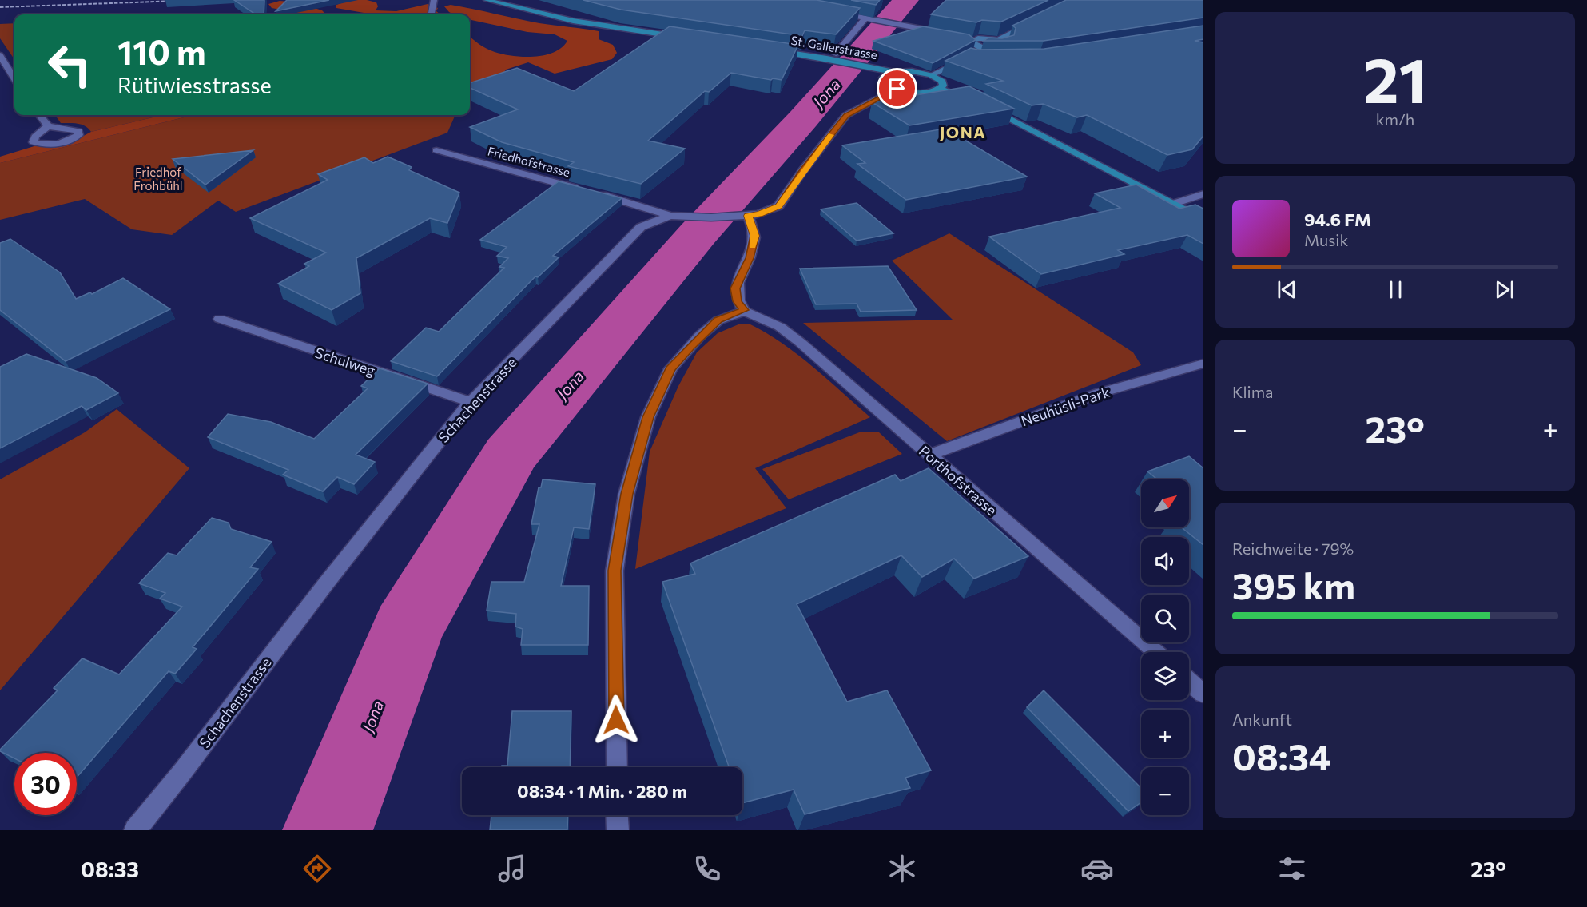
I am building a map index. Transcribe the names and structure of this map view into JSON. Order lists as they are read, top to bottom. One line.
{"streets":{"main road":["St. Gallerstrasse"],"street":["Friedhofstrasse","Schulweg","Schachenstrasse","Neuhüsli-Park","Porthofstrasse"]},"crossings":[["Friedhofstrasse","Schachenstrasse"],["Schulweg","Schachenstrasse"],["Neuhüsli-Park","Porthofstrasse"]],"districts":["JONA"],"water":["Jona"],"parks":["Friedhof Frohbühl"],"north":"top right","page":{"tile":[["21","km/h"],"Klima",["Reichweite · 79%","395 km"],["Ankunft","08:34"]],"turn":["110 m","Rütiwiesstrasse"],"song":["94.6 FM","Musik"],"heat":["−","23°","+"],"map_buttons":["+","−"],"limit":"30","trip":"08:34 · 1 Min. · 280 m","tabs":["08:33","23°"]}}
